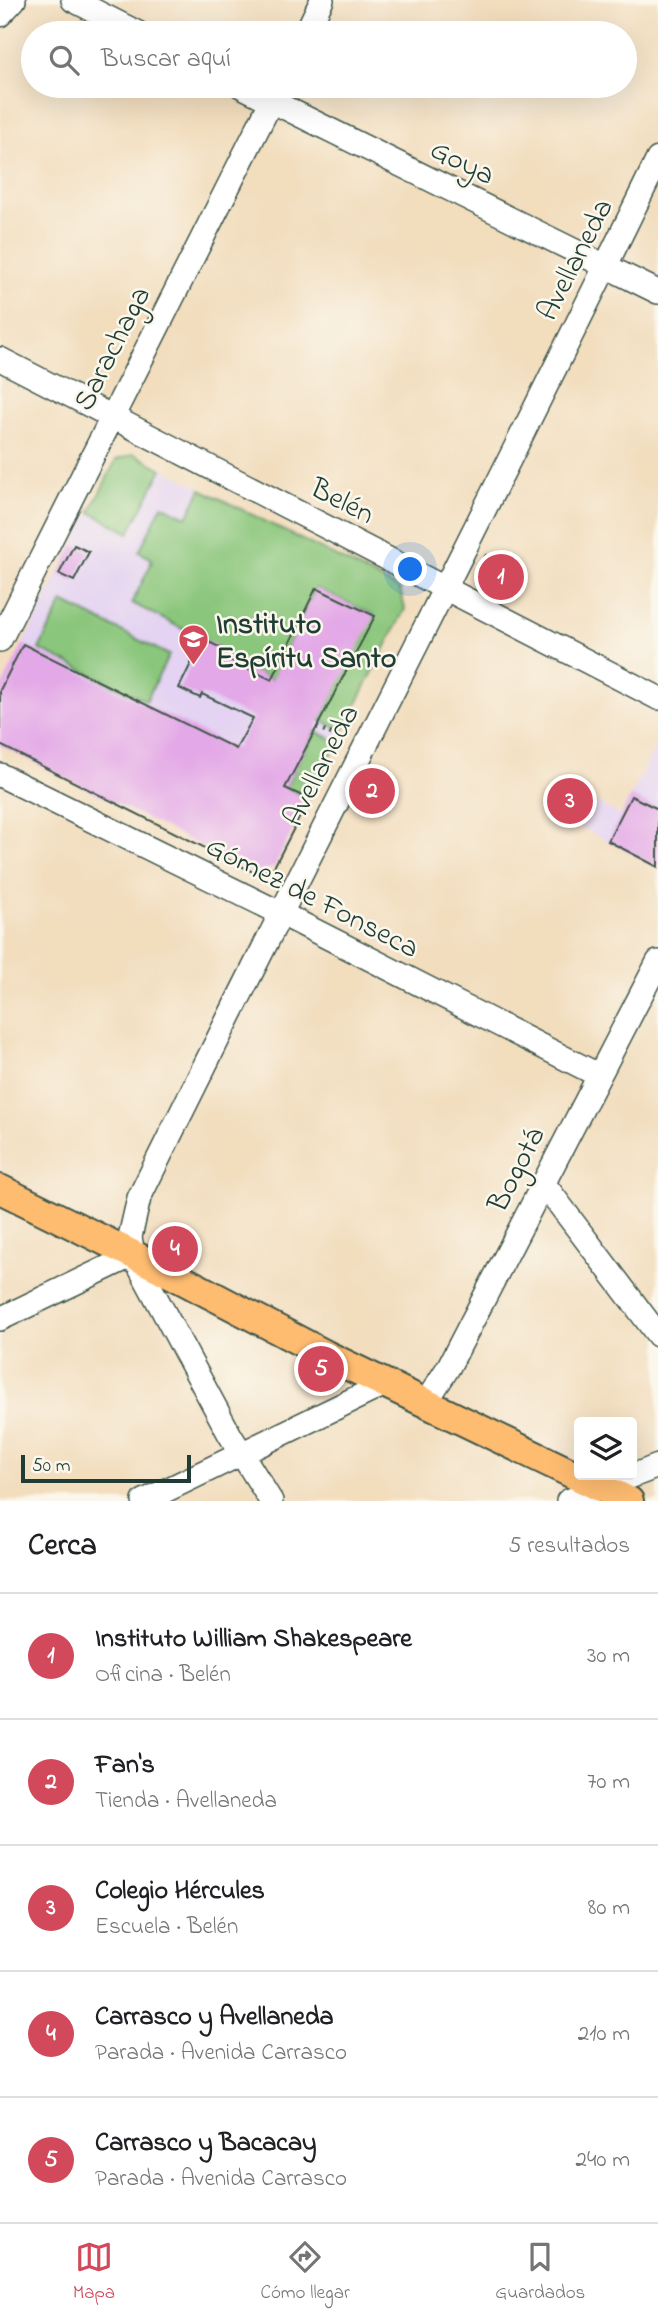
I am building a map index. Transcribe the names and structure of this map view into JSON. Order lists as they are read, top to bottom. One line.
{"streets":{"street":["Goya","Avellaneda","Sarachaga","Belén","Gómez de Fonseca","Bogotá"]},"crossings":[["Goya","Avellaneda"],["Avellaneda","Belén"],["Avellaneda","Gómez de Fonseca"],["Sarachaga","Belén"],["Gómez de Fonseca","Bogotá"]],"places":{"school or university":["Instituto Espíritu Santo"]},"scale_bar":"50 m","page":{"search":"Buscar aquí","pins":["1","2","3","4","5"],"scale":"50 m","heading":["Cerca","5 resultados"],"list":[{"mark":"1","name":"Instituto William Shakespeare","note":"Oficina · Belén","value":"30 m"},{"mark":"2","name":"Fan's","note":"Tienda · Avellaneda","value":"70 m"},{"mark":"3","name":"Colegio Hércules","note":"Escuela · Belén","value":"80 m"},{"mark":"4","name":"Carrasco y Avellaneda","note":"Parada · Avenida Carrasco","value":"210 m"},{"mark":"5","name":"Carrasco y Bacacay","note":"Parada · Avenida Carrasco","value":"240 m"}],"nav":["Mapa","Cómo llegar","Guardados"]}}
